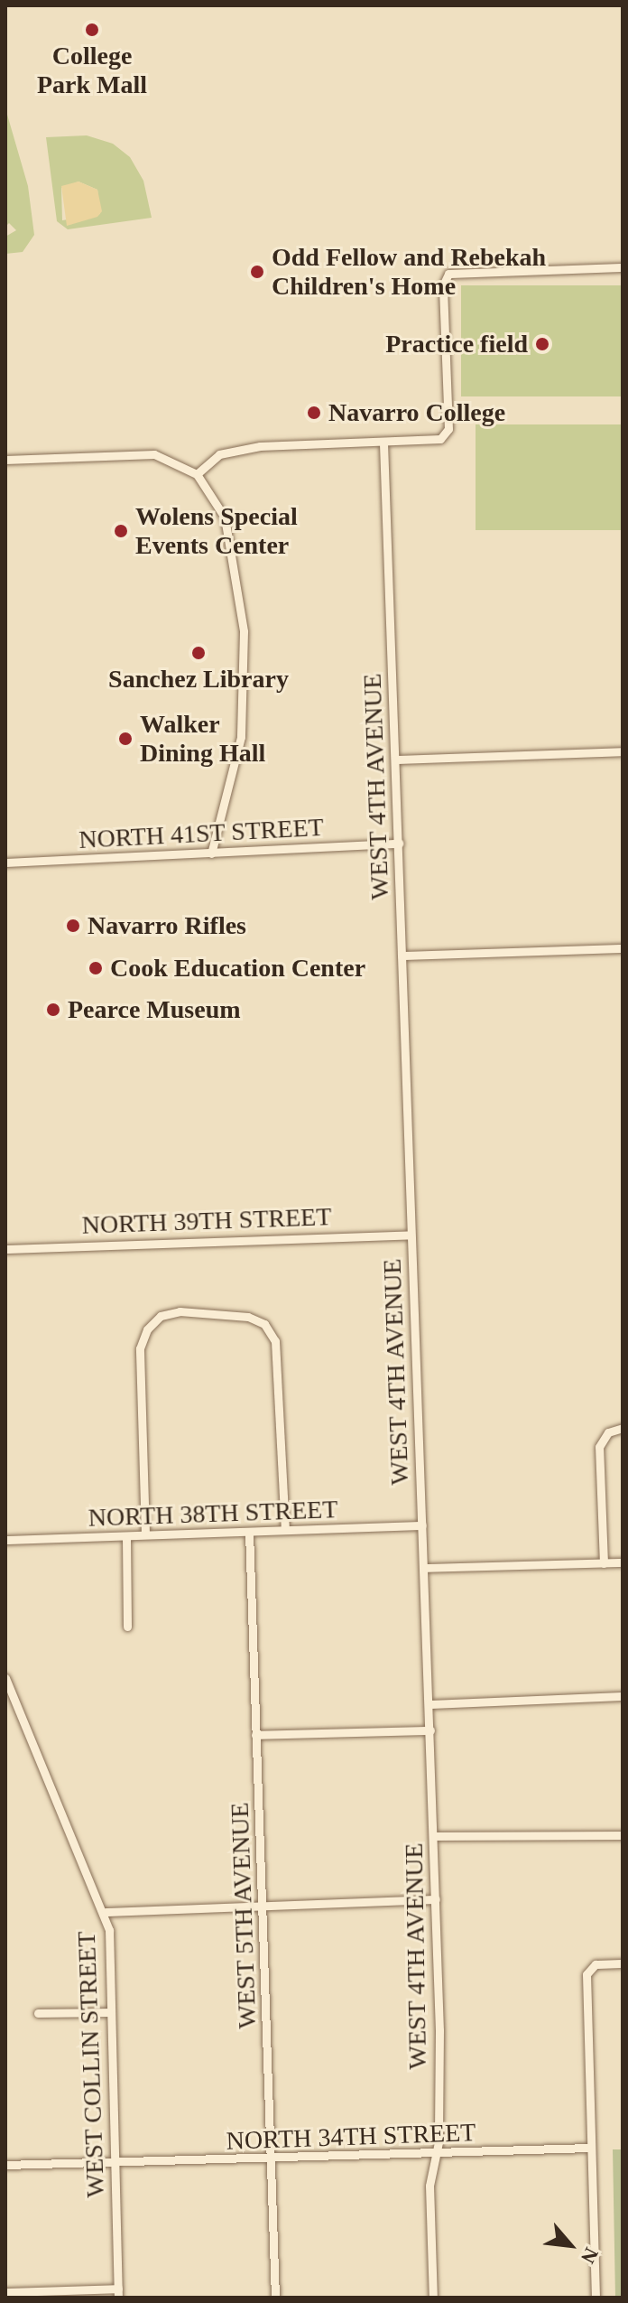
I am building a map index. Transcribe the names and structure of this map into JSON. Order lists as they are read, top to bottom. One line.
{"streets":{"street":["WEST 4TH AVENUE","NORTH 41ST STREET","NORTH 39TH STREET","NORTH 38TH STREET","WEST 5TH AVENUE","WEST COLLIN STREET","NORTH 34TH STREET"]},"crossings":[["WEST 4TH AVENUE","NORTH 41ST STREET"],["WEST 4TH AVENUE","NORTH 39TH STREET"],["WEST 4TH AVENUE","NORTH 38TH STREET"],["WEST 4TH AVENUE","NORTH 34TH STREET"],["NORTH 38TH STREET","WEST 5TH AVENUE"],["WEST 5TH AVENUE","NORTH 34TH STREET"],["WEST COLLIN STREET","NORTH 34TH STREET"]],"places":["College Park Mall","Odd Fellow and Rebekah Children's Home","Practice field","Navarro College","Wolens Special Events Center","Sanchez Library","Walker Dining Hall","Navarro Rifles","Cook Education Center","Pearce Museum"],"north":"bottom right"}
